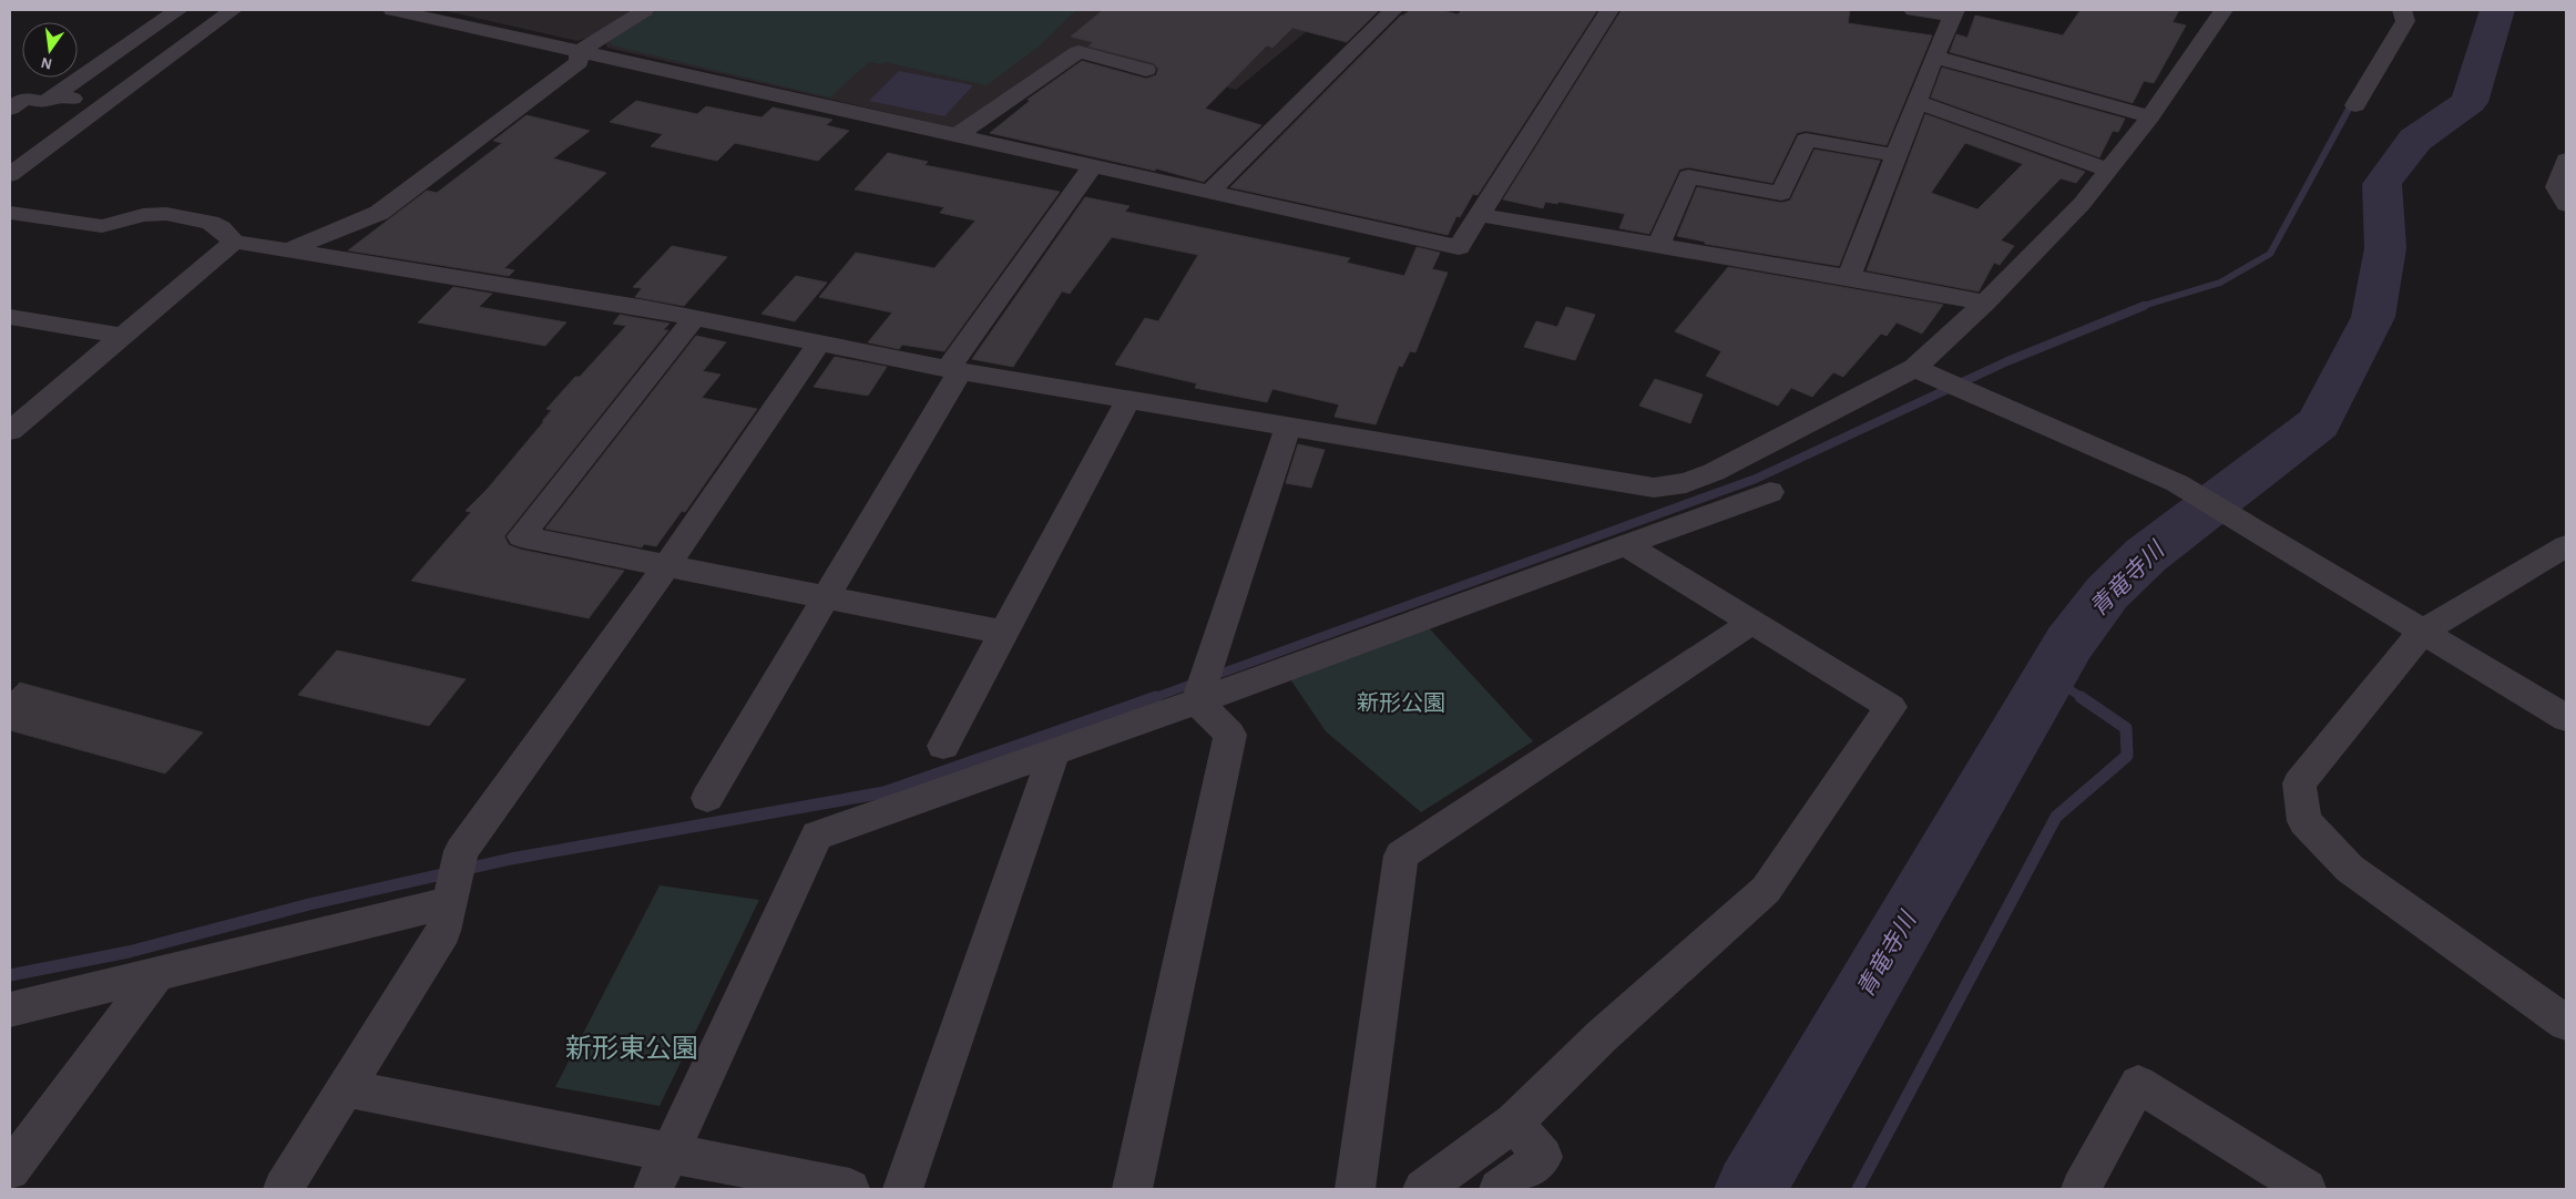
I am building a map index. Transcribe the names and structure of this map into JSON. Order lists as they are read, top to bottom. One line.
{"water":["青竜寺川"],"parks":["新形公園","新形東公園"],"north":"bottom"}
